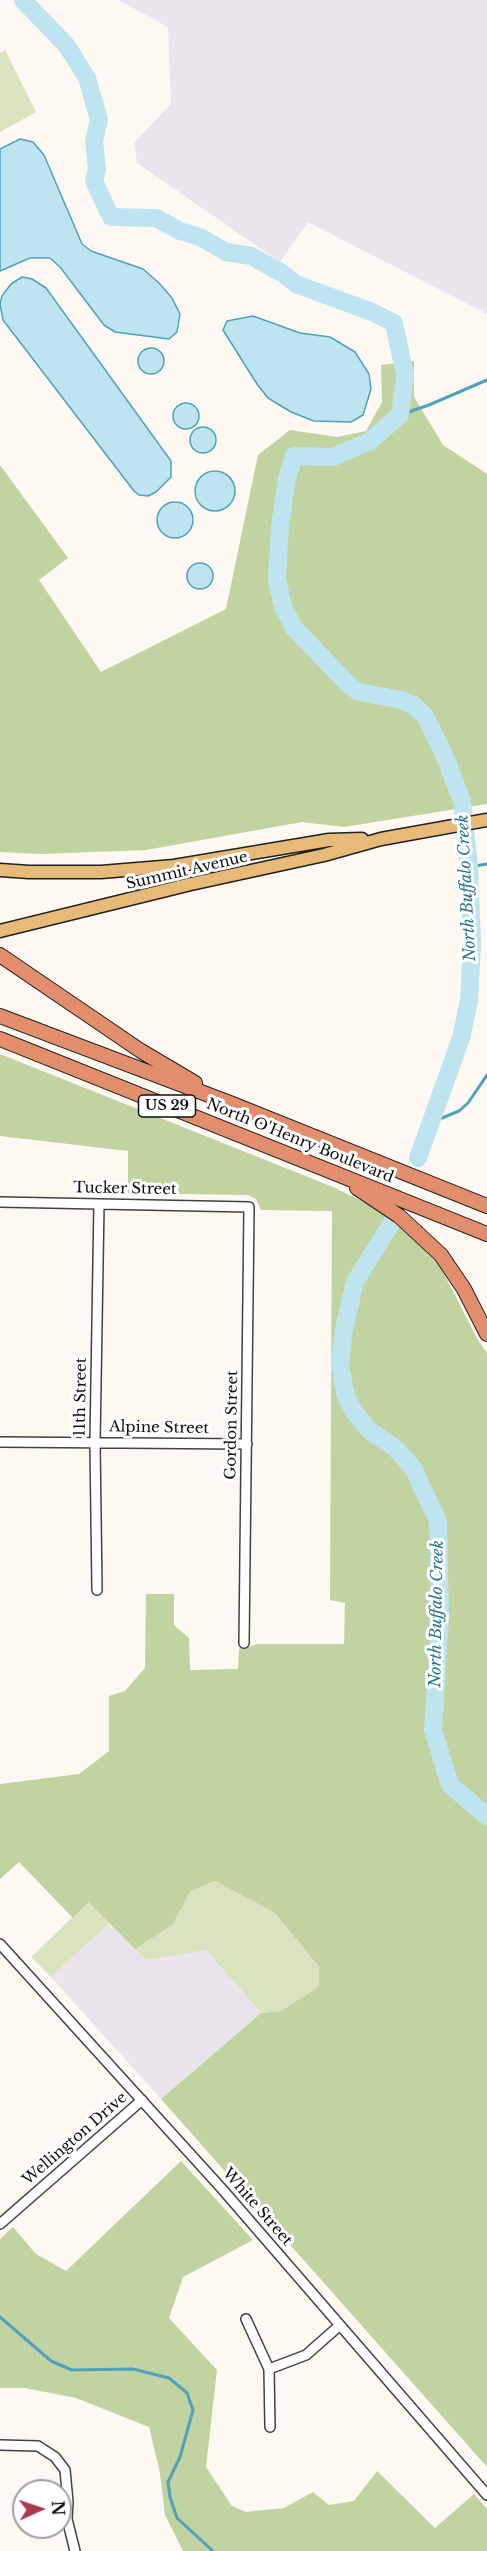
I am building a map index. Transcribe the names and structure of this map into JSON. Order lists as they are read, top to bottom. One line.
{"streets":{"highway":["US 29","North O'Henry Boulevard"],"main road":["Summit Avenue"],"street":["Tucker Street","11th Street","Gordon Street","Alpine Street","Wellington Drive","White Street"]},"crossings":[["Tucker Street","11th Street"],["Tucker Street","Gordon Street"],["11th Street","Alpine Street"],["Gordon Street","Alpine Street"],["Wellington Drive","White Street"]],"water":["North Buffalo Creek"],"north":"right"}
